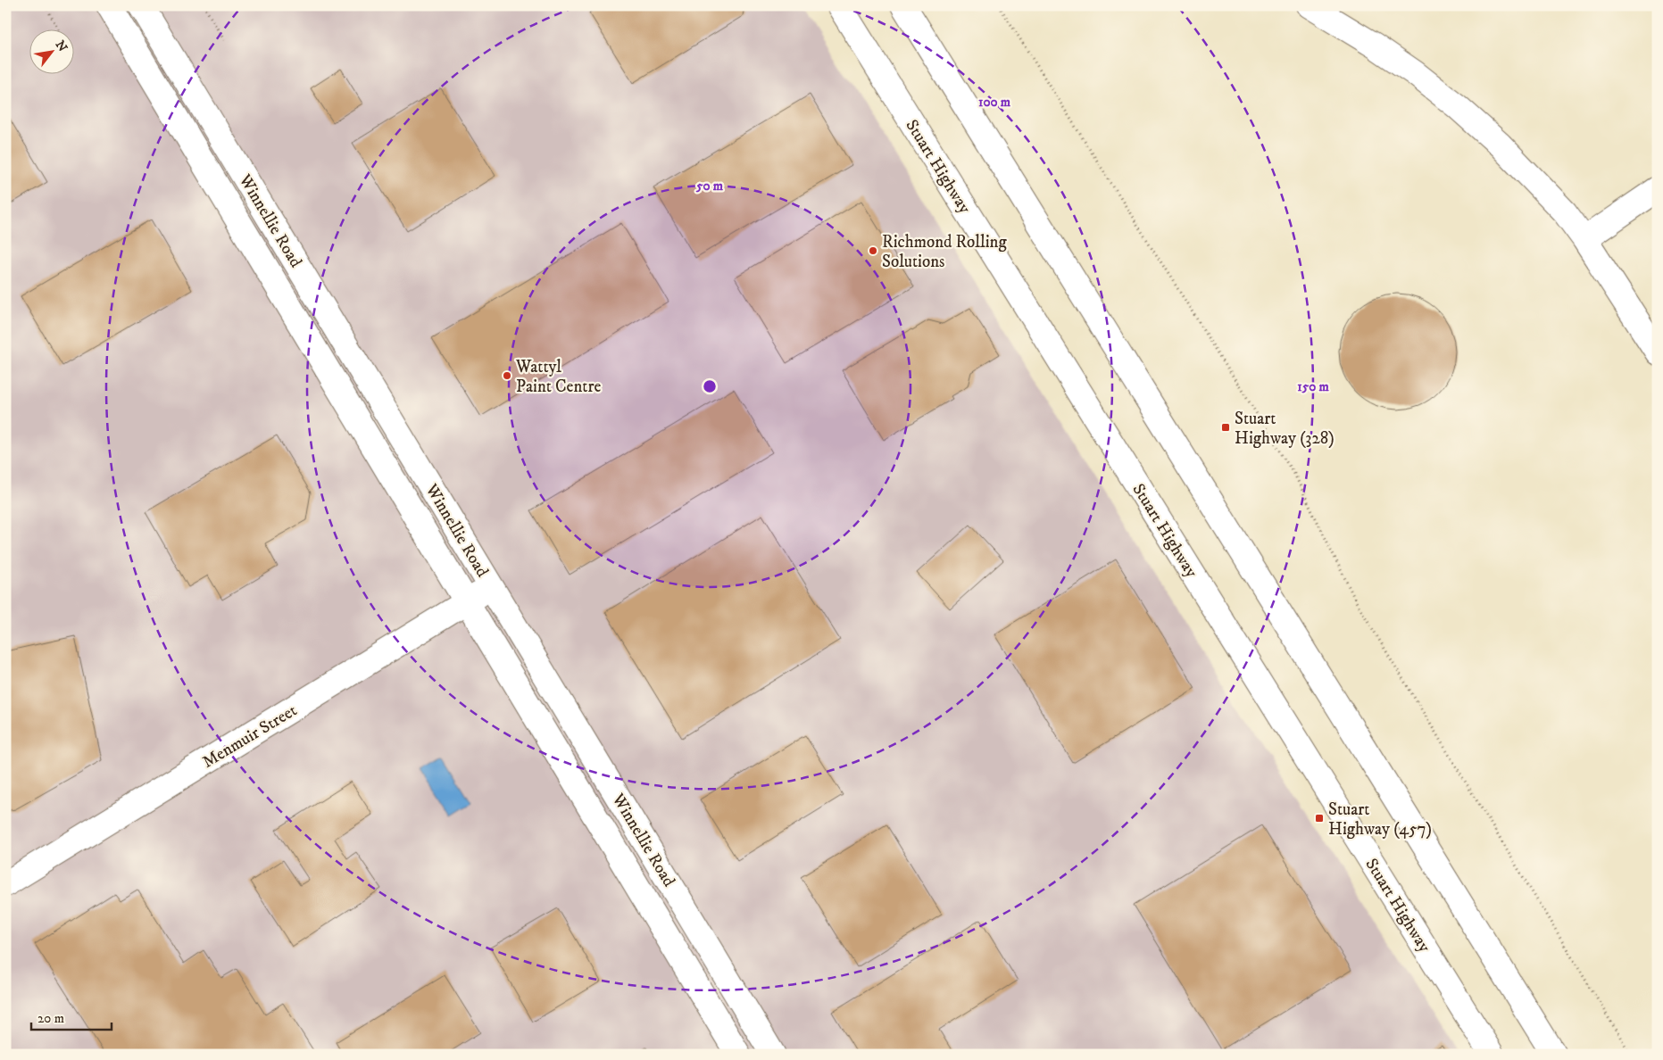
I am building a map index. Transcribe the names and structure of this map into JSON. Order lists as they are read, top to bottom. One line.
{"streets":{"main road":["Stuart Highway","Winnellie Road","Menmuir Street"]},"crossings":[["Winnellie Road","Menmuir Street"]],"places":{"other":["Richmond Rolling Solutions","Wattyl Paint Centre"],"transit":["Stuart Highway (328)","Stuart Highway (457)"]},"scale_bar":"20 m","north":"top right","rings":["100 m","50 m","150 m"]}
